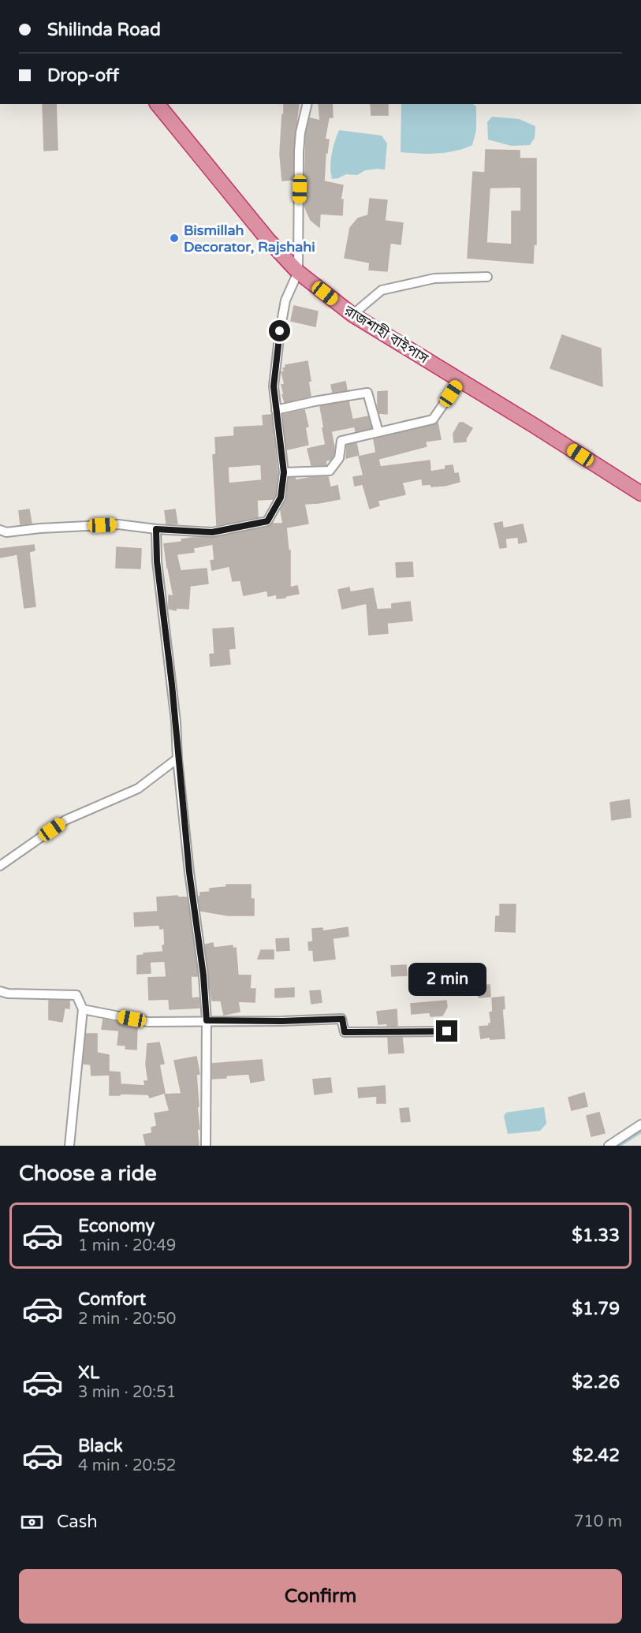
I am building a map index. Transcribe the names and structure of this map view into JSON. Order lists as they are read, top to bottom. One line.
{"streets":{"highway":["রাজশাহী বাইপাস"]},"places":["Bismillah Decorator, Rajshahi"],"page":{"banner":["Shilinda Road","Drop-off"],"bubble":"2 min","heading":"Choose a ride","list":[{"name":"Economy","note":"1 min · 20:49","value":"$1.33"},{"name":"Comfort","note":"2 min · 20:50","value":"$1.79"},{"name":"XL","note":"3 min · 20:51","value":"$2.26"},{"name":"Black","note":"4 min · 20:52","value":"$2.42"}],"pay":["Cash","710 m"],"buttons":"Confirm"}}
